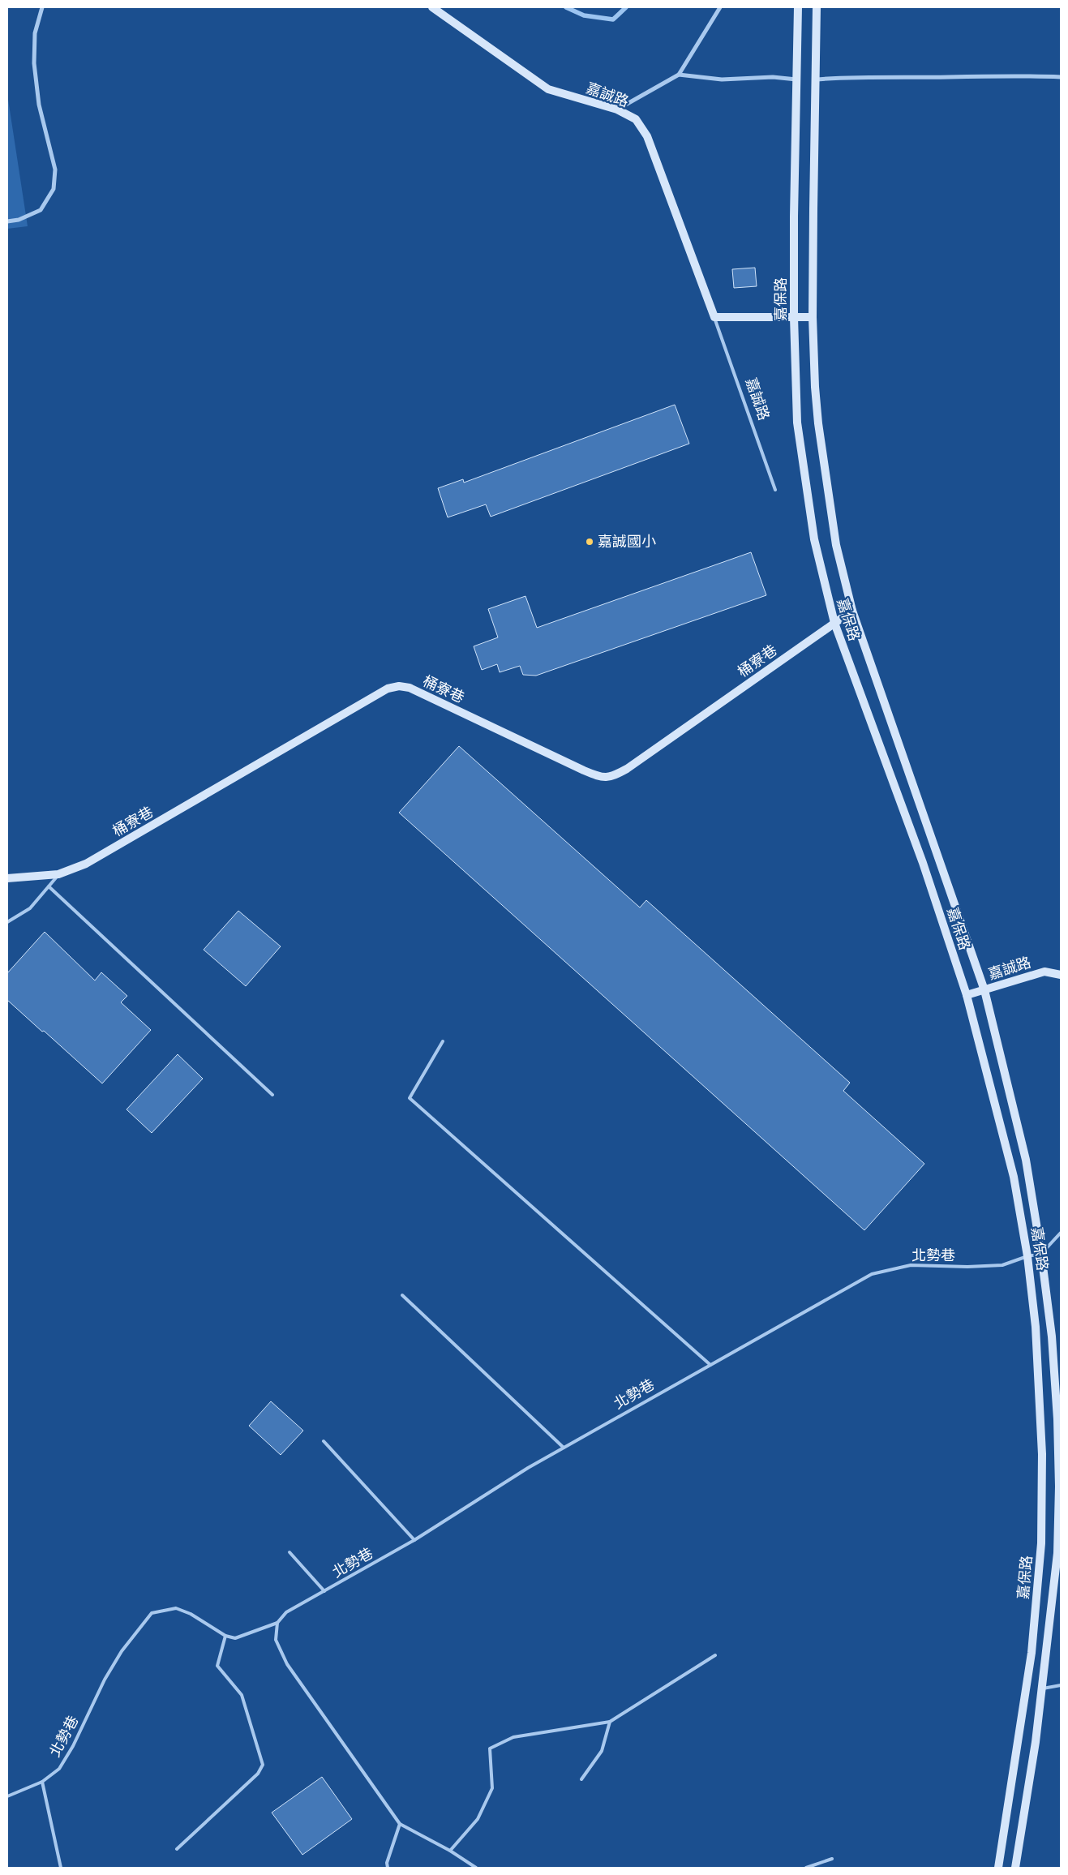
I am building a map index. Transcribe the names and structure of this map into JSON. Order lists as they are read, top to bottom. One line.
{"streets":{"street":["嘉誠路","嘉保路","桶寮巷"],"lane":["北勢巷"]},"crossings":[["嘉誠路","嘉保路"],["嘉保路","桶寮巷"],["嘉保路","北勢巷"]],"places":["嘉誠國小"]}
